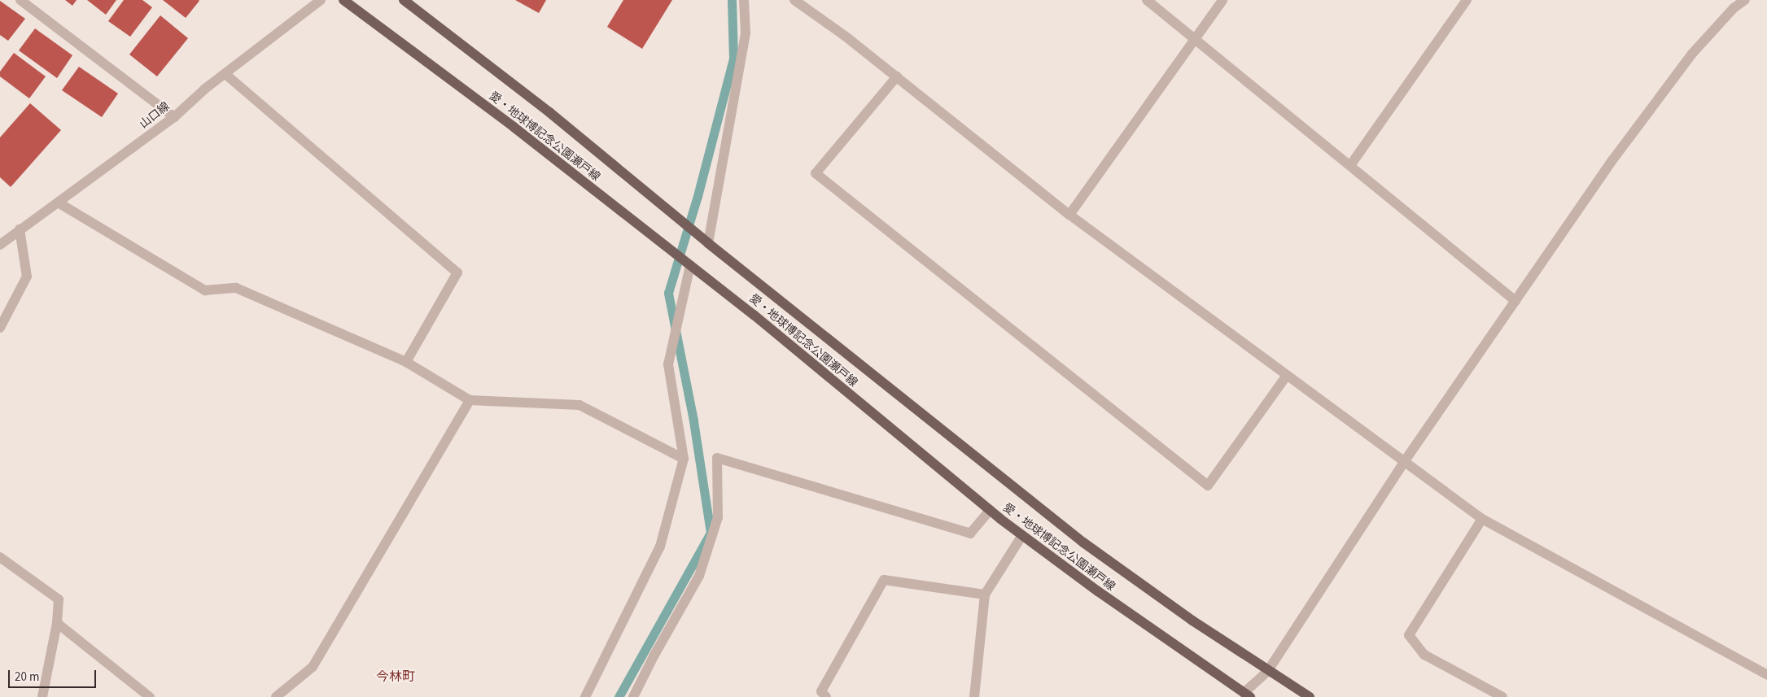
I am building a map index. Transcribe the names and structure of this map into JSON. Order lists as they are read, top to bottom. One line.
{"streets":{"main road":["愛・地球博記念公園瀬戸線"],"street":["山口線"]},"districts":["今林町"],"scale_bar":"20 m"}
